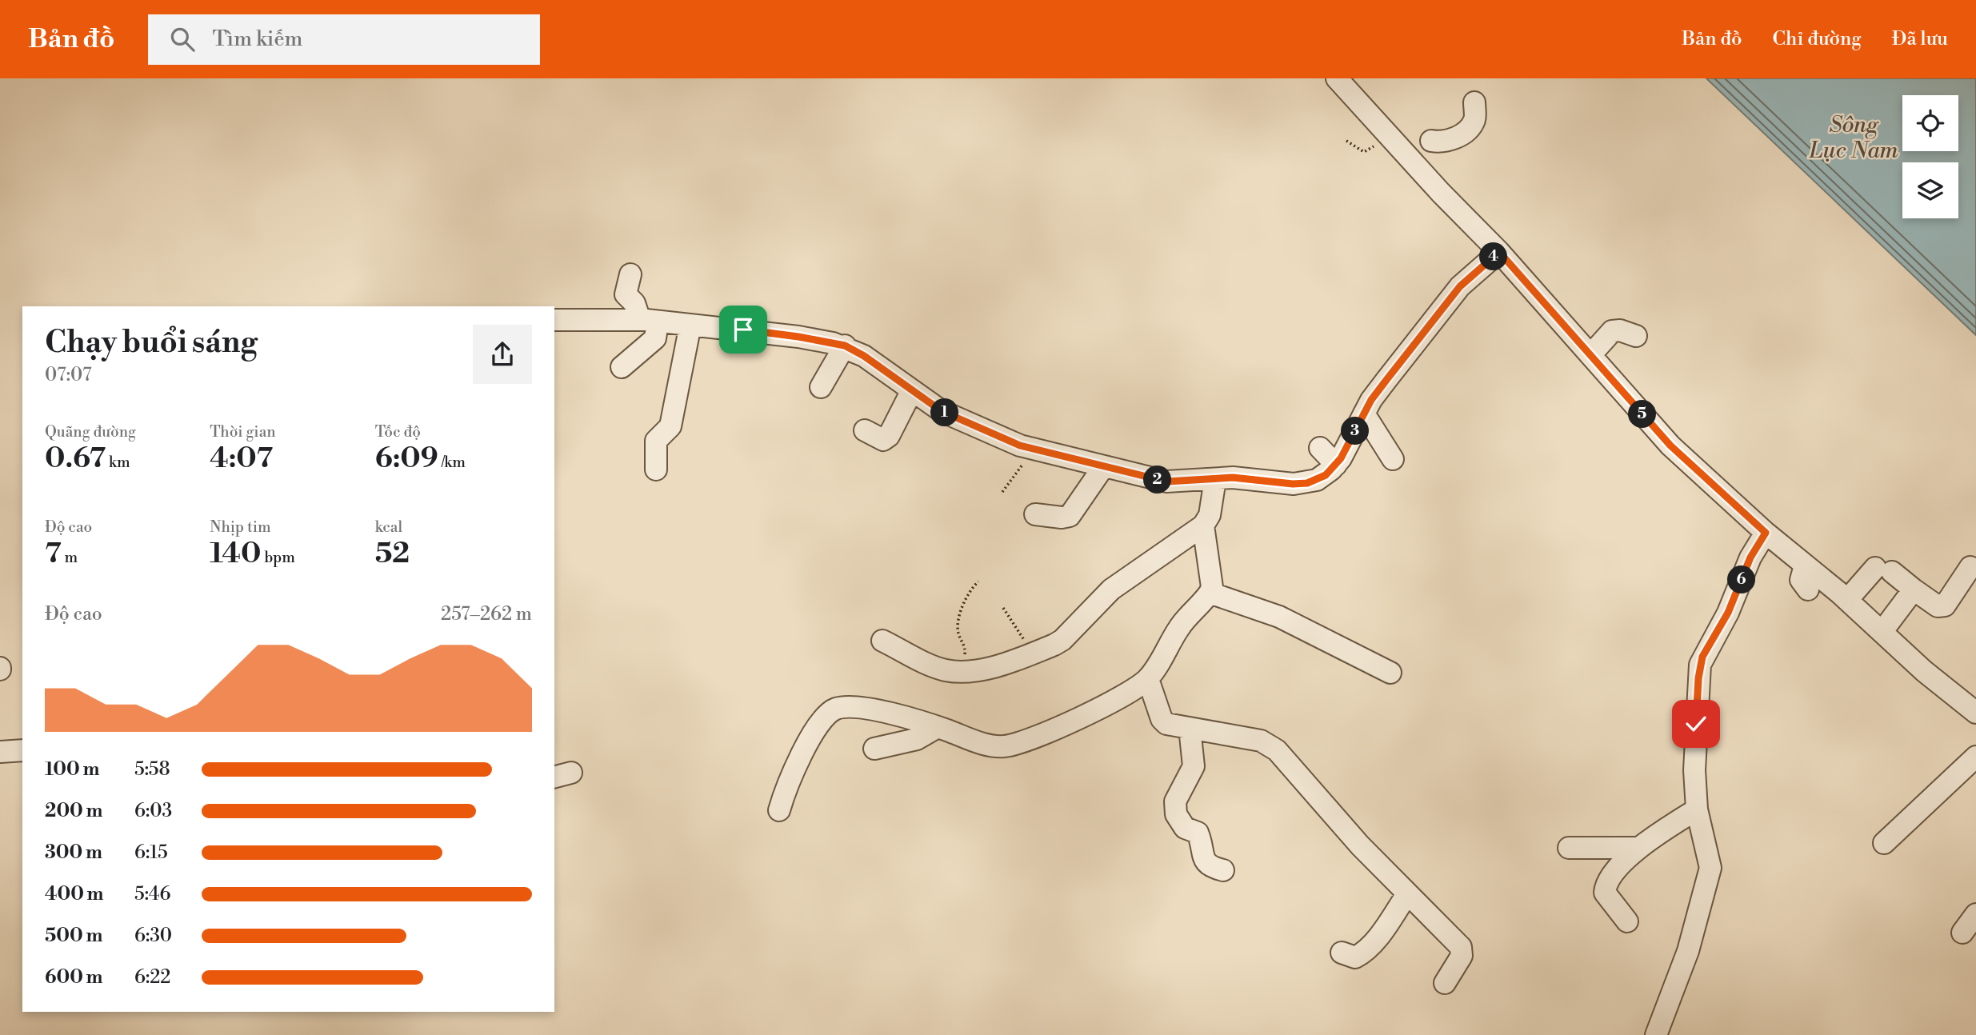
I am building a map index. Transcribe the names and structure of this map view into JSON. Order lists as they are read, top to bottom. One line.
{"water":["Sông Lục Nam"],"page":{"header":"Bản đồ","search":"Tìm kiếm","nav":["Bản đồ","Chỉ đường","Đã lưu"],"pins":["4","1","5","3","2","6"],"heading":["Chạy buổi sáng","07:07"],"stats":[["Quãng đường","0.67 km"],["Thời gian","4:07"],["Tốc độ","6:09 /km"],["Độ cao","7 m"],["Nhịp tim","140 bpm"],["kcal","52"]],"chart":["Độ cao","257–262 m"],"list":[{"name":"100 m","note":"5:58"},{"name":"200 m","note":"6:03"},{"name":"300 m","note":"6:15"},{"name":"400 m","note":"5:46"},{"name":"500 m","note":"6:30"},{"name":"600 m","note":"6:22"}]}}
